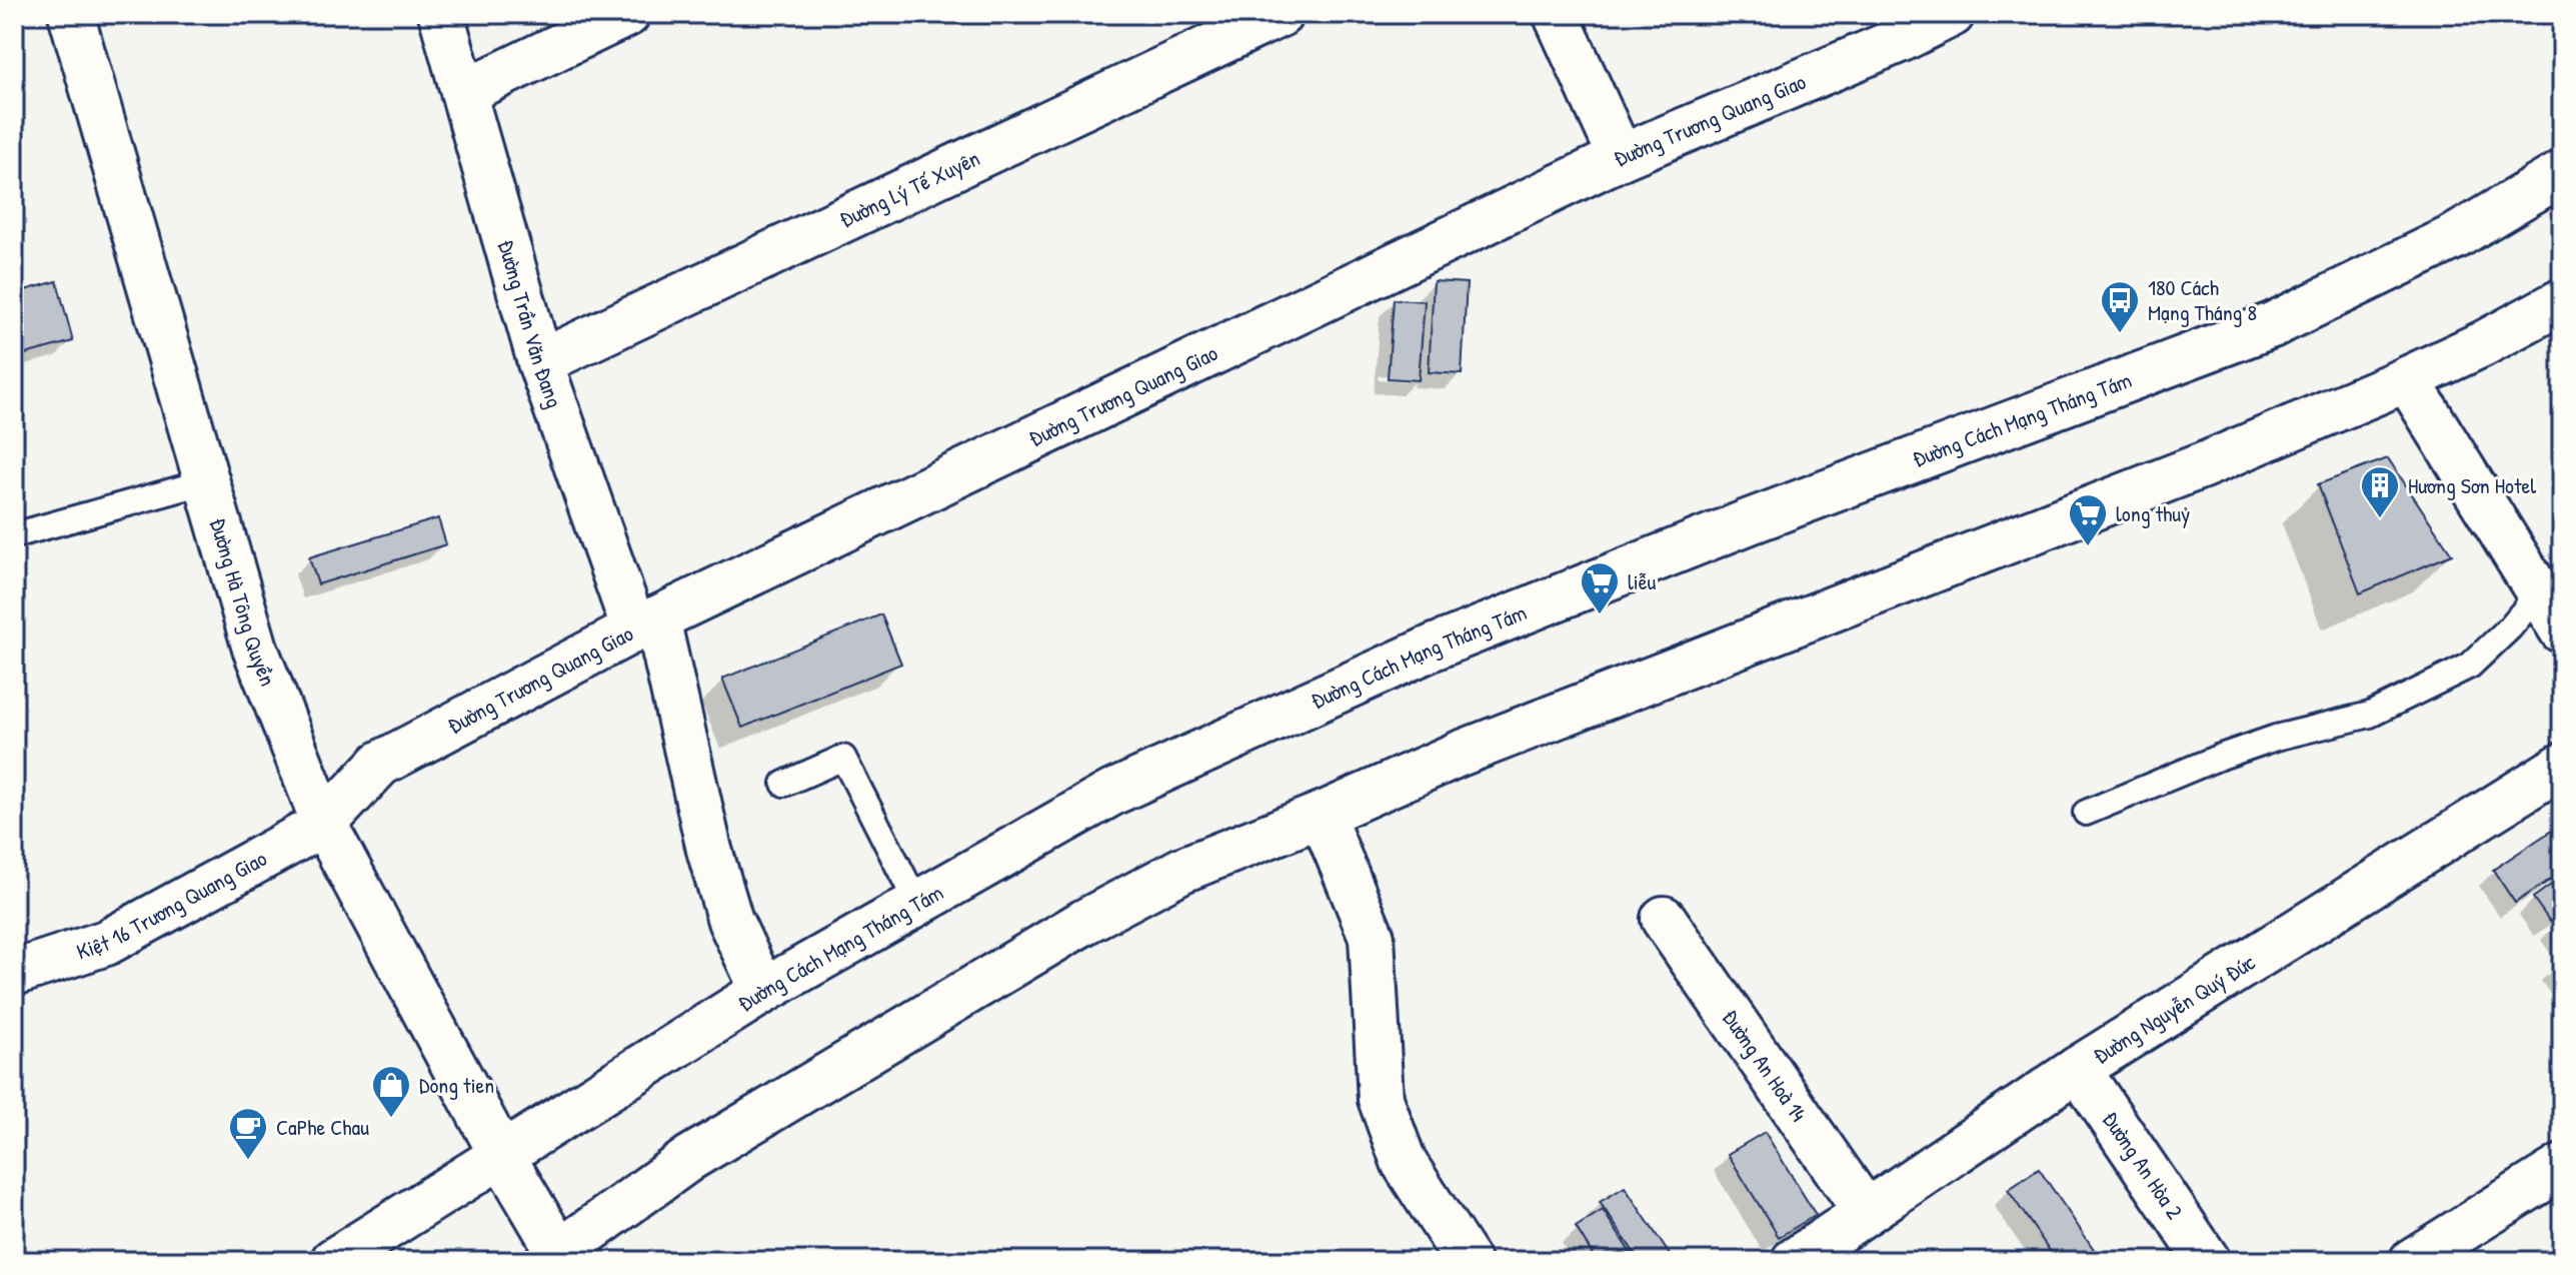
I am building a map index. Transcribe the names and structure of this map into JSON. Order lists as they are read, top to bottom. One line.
{"streets":{"main road":["Đường Trương Quang Giao","Đường Lý Tế Xuyên","Đường Trần Văn Đang","Đường Cách Mạng Tháng Tám","Đường Hà Tông Quyền","Kiệt 16 Trương Quang Giao","Đường Nguyễn Quý Đức","Đường An Hoà 14","Đường An Hòa 2"]},"crossings":[["Đường Trương Quang Giao","Đường Trần Văn Đang"],["Đường Trương Quang Giao","Đường Hà Tông Quyền"],["Đường Trương Quang Giao","Kiệt 16 Trương Quang Giao"],["Đường Lý Tế Xuyên","Đường Trần Văn Đang"],["Đường Trần Văn Đang","Đường Cách Mạng Tháng Tám"],["Đường Cách Mạng Tháng Tám","Đường Hà Tông Quyền"],["Đường Hà Tông Quyền","Kiệt 16 Trương Quang Giao"],["Đường Nguyễn Quý Đức","Đường An Hoà 14"],["Đường Nguyễn Quý Đức","Đường An Hòa 2"]],"places":{"bus stop":["180 Cách Mạng Tháng 8"],"building":["Hương Sơn Hotel"],"supermarket":["long thuỷ","liễu"],"shop":["Dong tien"],"cafe":["CaPhe Chau"]}}
